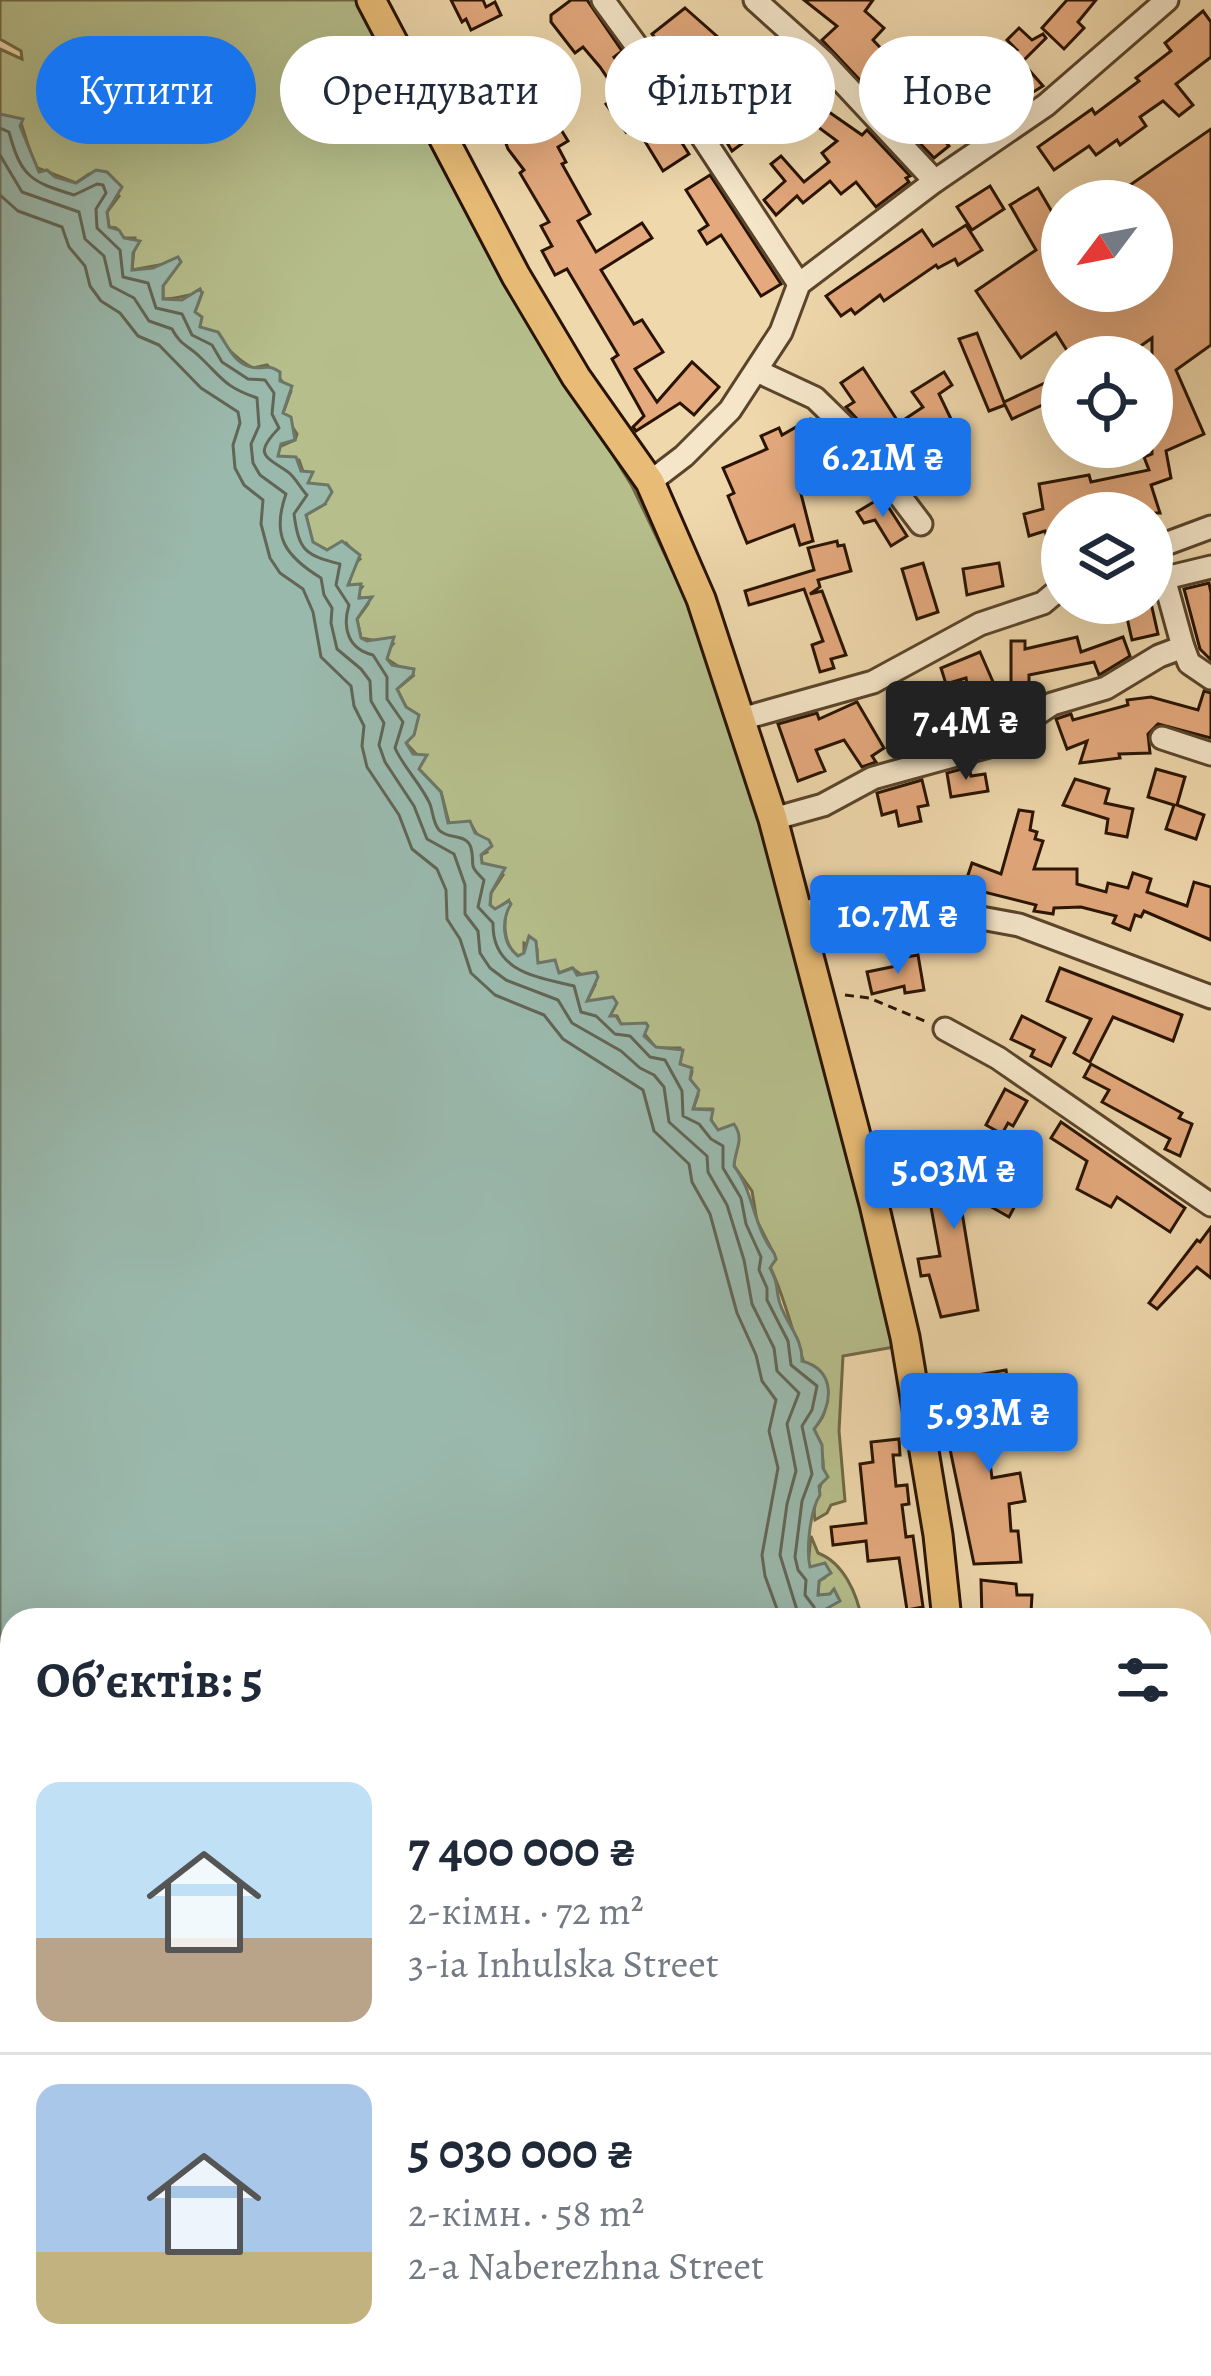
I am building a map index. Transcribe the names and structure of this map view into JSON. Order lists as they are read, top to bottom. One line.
{"north":"bottom left","page":{"chip":["Купити","Орендувати","Фільтри","Нове"],"price":["6.21M ₴","7.4M ₴","10.7M ₴","5.03M ₴","5.93M ₴"],"heading":"Об’єктів: 5","list":[{"name":"7 400 000 ₴","note":"2-кімн. · 72 m² · 3-ia Inhulska Street"},{"name":"5 030 000 ₴","note":"2-кімн. · 58 m² · 2-a Naberezhna Street"}]}}
